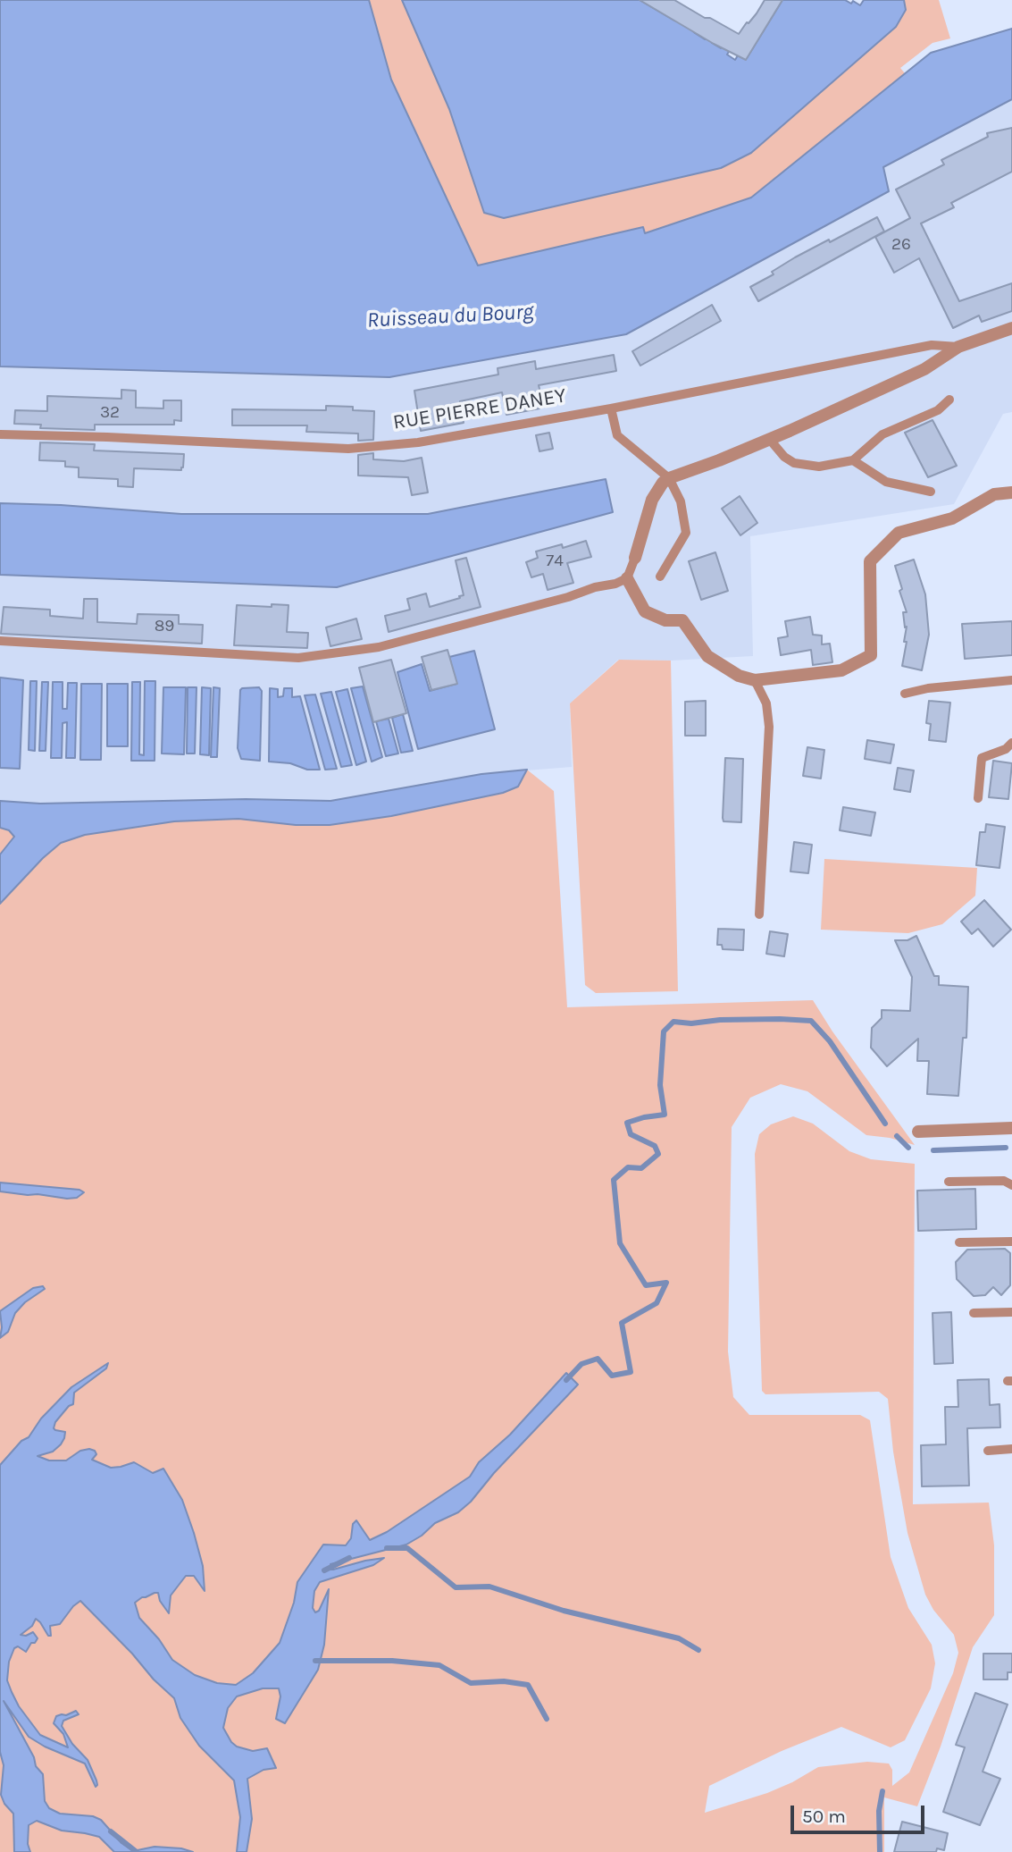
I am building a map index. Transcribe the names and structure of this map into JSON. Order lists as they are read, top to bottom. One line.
{"streets":{"street":["RUE PIERRE DANEY"]},"water":["Ruisseau du Bourg"],"house_numbers":["26","32","74","89"],"scale_bar":"50 m"}
